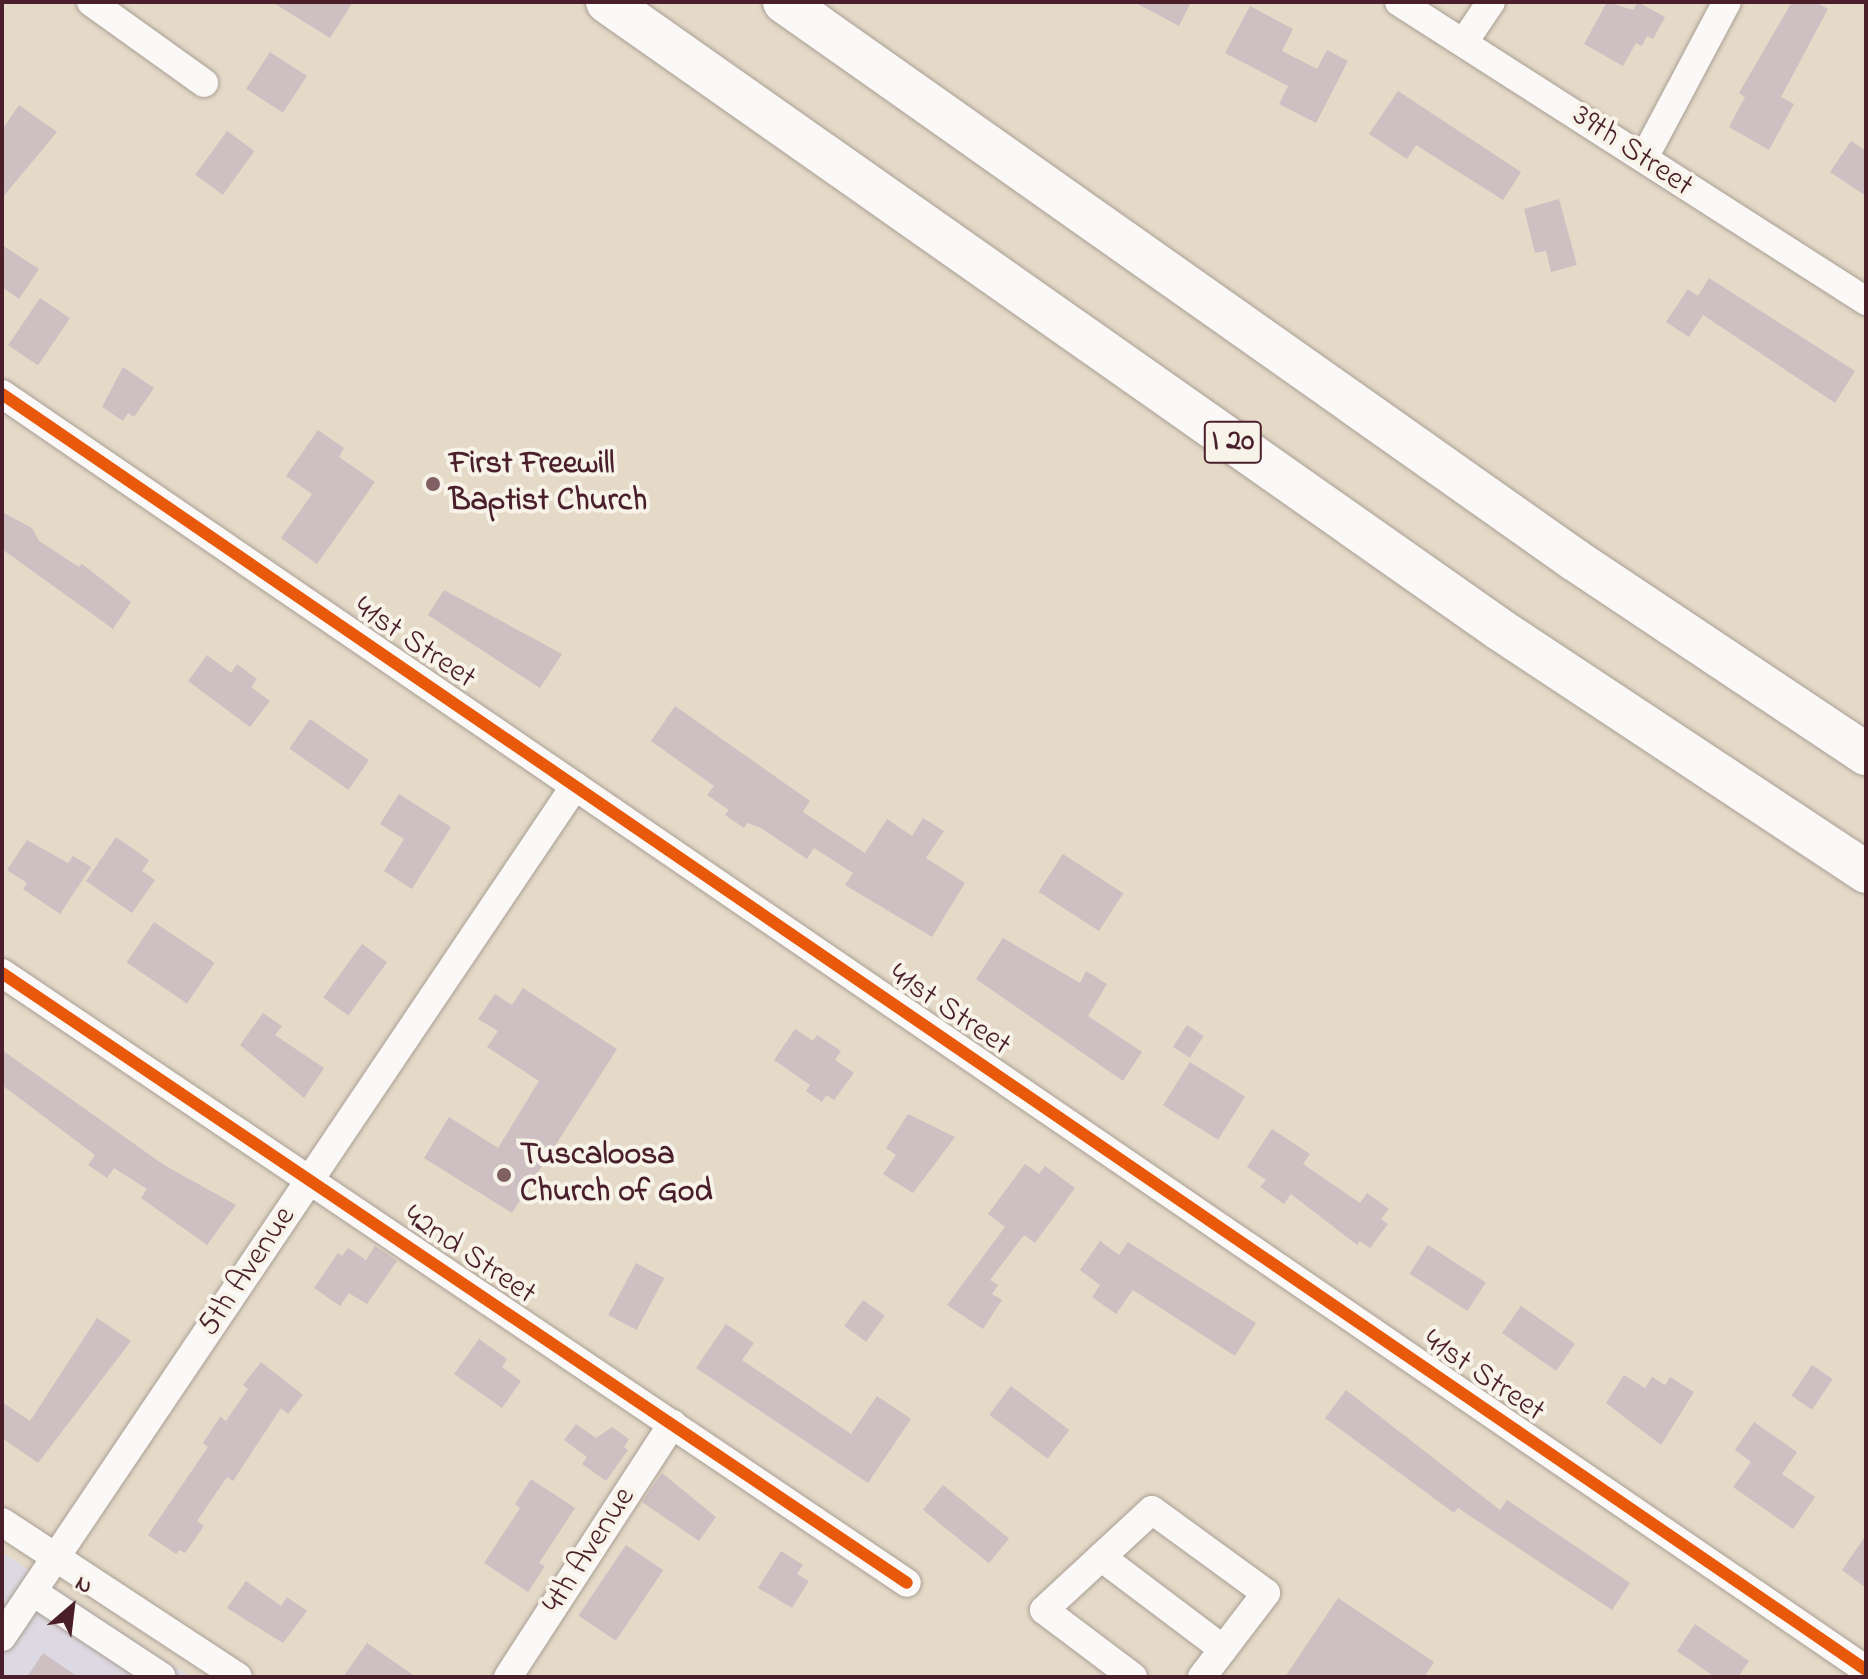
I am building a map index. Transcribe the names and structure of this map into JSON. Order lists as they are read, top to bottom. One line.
{"streets":{"highway":["I 20"],"street":["39th Street","41st Street","42nd Street","5th Avenue","4th Avenue"]},"crossings":[["41st Street","5th Avenue"],["42nd Street","5th Avenue"],["42nd Street","4th Avenue"]],"places":["First Freewill Baptist Church","Tuscaloosa Church of God"],"north":"top right"}
